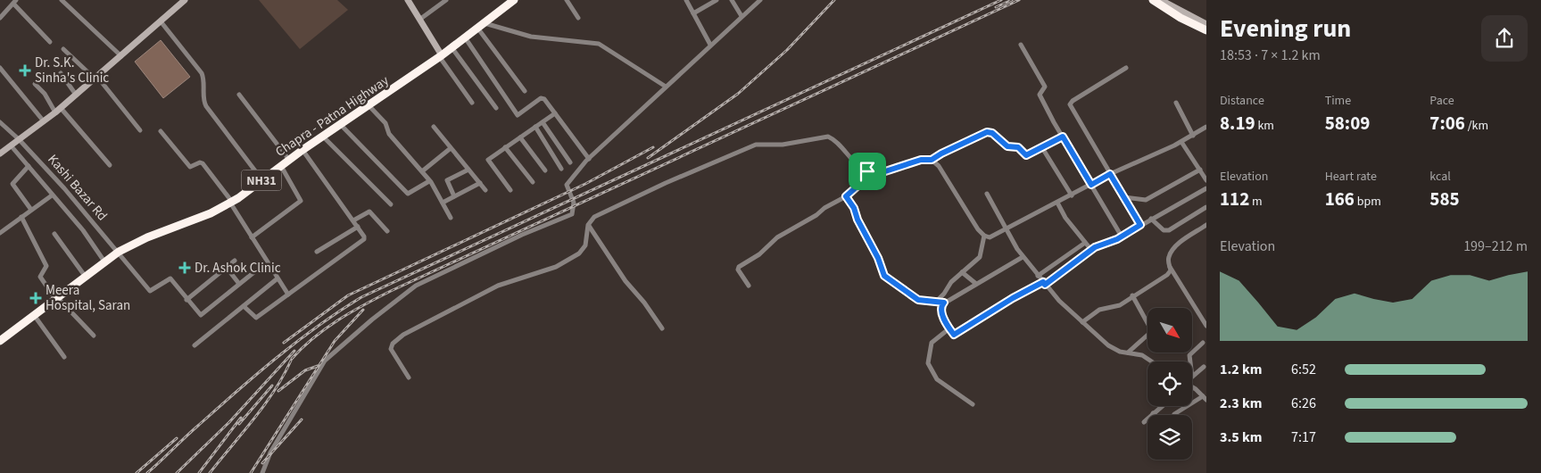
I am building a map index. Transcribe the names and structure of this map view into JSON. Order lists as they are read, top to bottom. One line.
{"streets":{"highway":["Chapra - Patna Highway","NH31"],"street":["Kashi Bazar Rd"]},"crossings":[["Chapra - Patna Highway","Kashi Bazar Rd"]],"places":{"health":["Dr. S.K. Sinha's Clinic","Dr. Ashok Clinic","Meera Hospital, Saran"]},"north":"bottom right","page":{"heading":["Evening run","18:53 · 7 × 1.2 km"],"stats":[["Distance","8.19 km"],["Time","58:09"],["Pace","7:06 /km"],["Elevation","112 m"],["Heart rate","166 bpm"],["kcal","585"]],"chart":["Elevation","199–212 m"],"list":[{"name":"1.2 km","note":"6:52"},{"name":"2.3 km","note":"6:26"},{"name":"3.5 km","note":"7:17"}]}}
